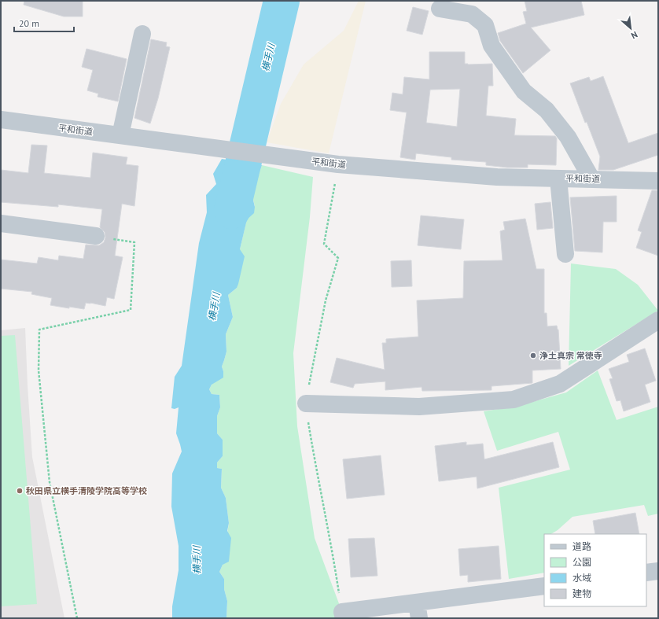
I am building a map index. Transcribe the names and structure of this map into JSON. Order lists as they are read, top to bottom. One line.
{"streets":{"street":["平和街道"]},"water":["横手川"],"places":["浄土真宗 常徳寺","秋田県立横手清陵学院高等学校"],"legend":["道路","公園","水域","建物"],"scale_bar":"20 m","north":"bottom right"}
